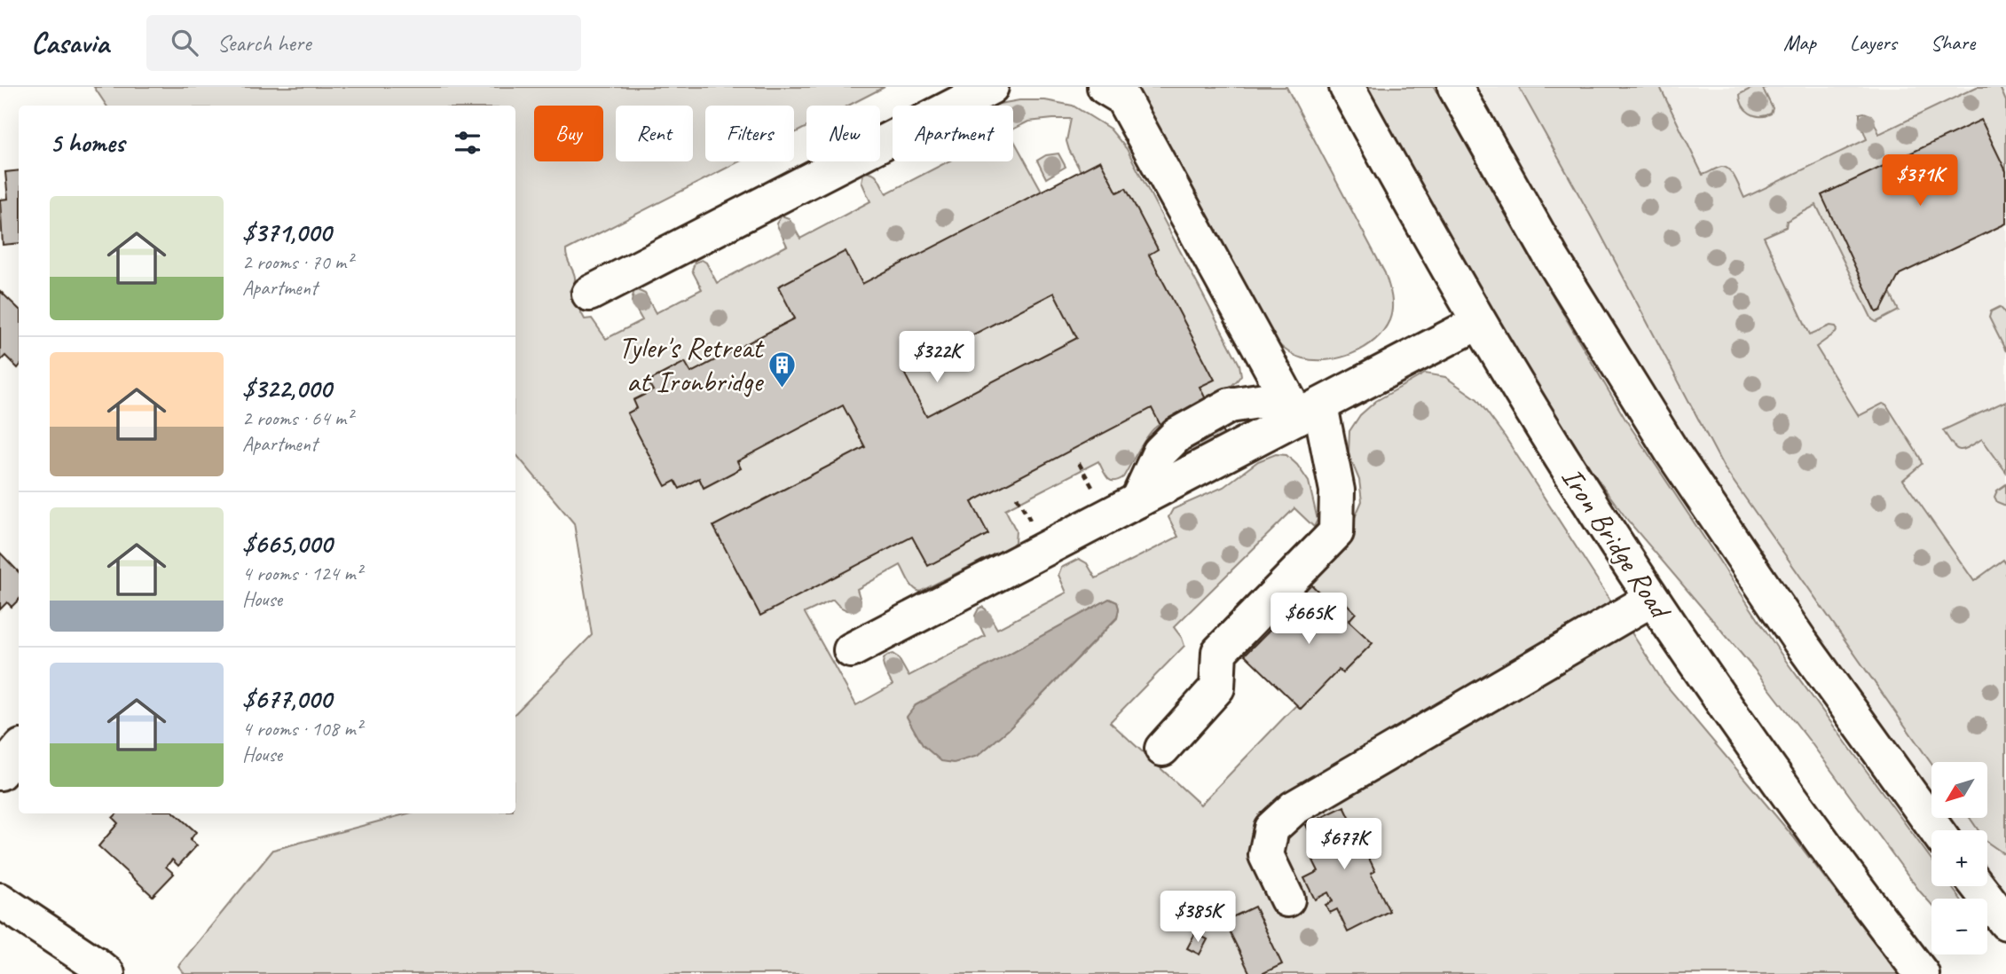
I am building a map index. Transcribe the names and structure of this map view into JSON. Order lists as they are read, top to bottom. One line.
{"streets":{"main road":["Iron Bridge Road"]},"places":{"building":["Tyler's Retreat at Ironbridge"]},"north":"bottom left","page":{"header":"Casavia","search":"Search here","nav":["Map","Layers","Share"],"chip":["Buy","Rent","Filters","New","Apartment"],"heading":"5 homes","price":["$371K","$322K","$665K","$677K","$385K"],"list":[{"name":"$371,000","note":"2 rooms · 70 m² · Apartment"},{"name":"$322,000","note":"2 rooms · 64 m² · Apartment"},{"name":"$665,000","note":"4 rooms · 124 m² · House"},{"name":"$677,000","note":"4 rooms · 108 m² · House"}],"map_buttons":["+","−"]}}
